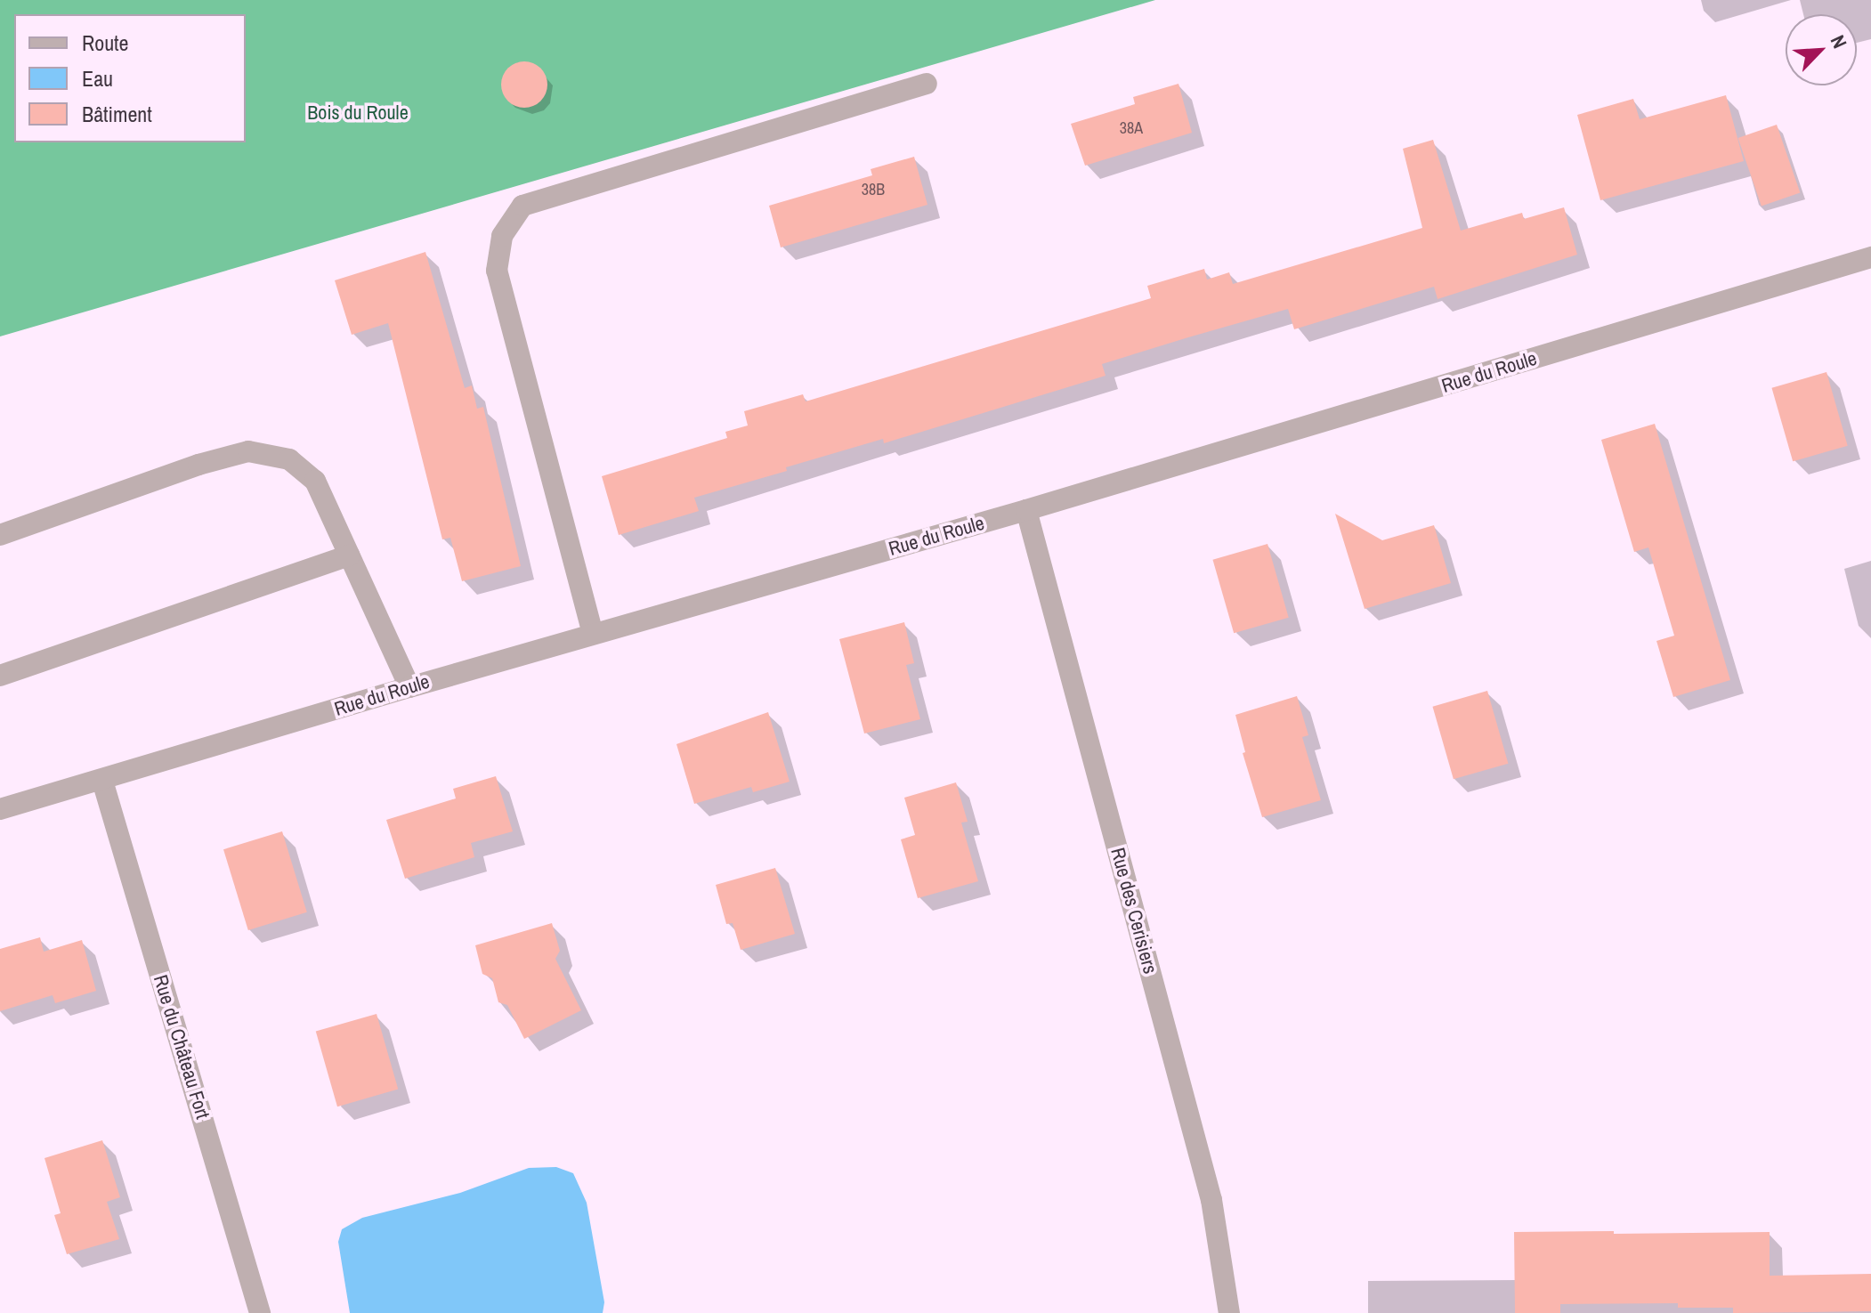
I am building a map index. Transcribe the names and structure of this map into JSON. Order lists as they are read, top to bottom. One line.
{"streets":{"street":["Rue du Roule","Rue des Cerisiers","Rue du Château Fort"]},"crossings":[["Rue du Roule","Rue des Cerisiers"],["Rue du Roule","Rue du Château Fort"]],"parks":["Bois du Roule"],"house_numbers":["38A","38B"],"legend":["Route","Eau","Bâtiment"],"north":"top right"}
